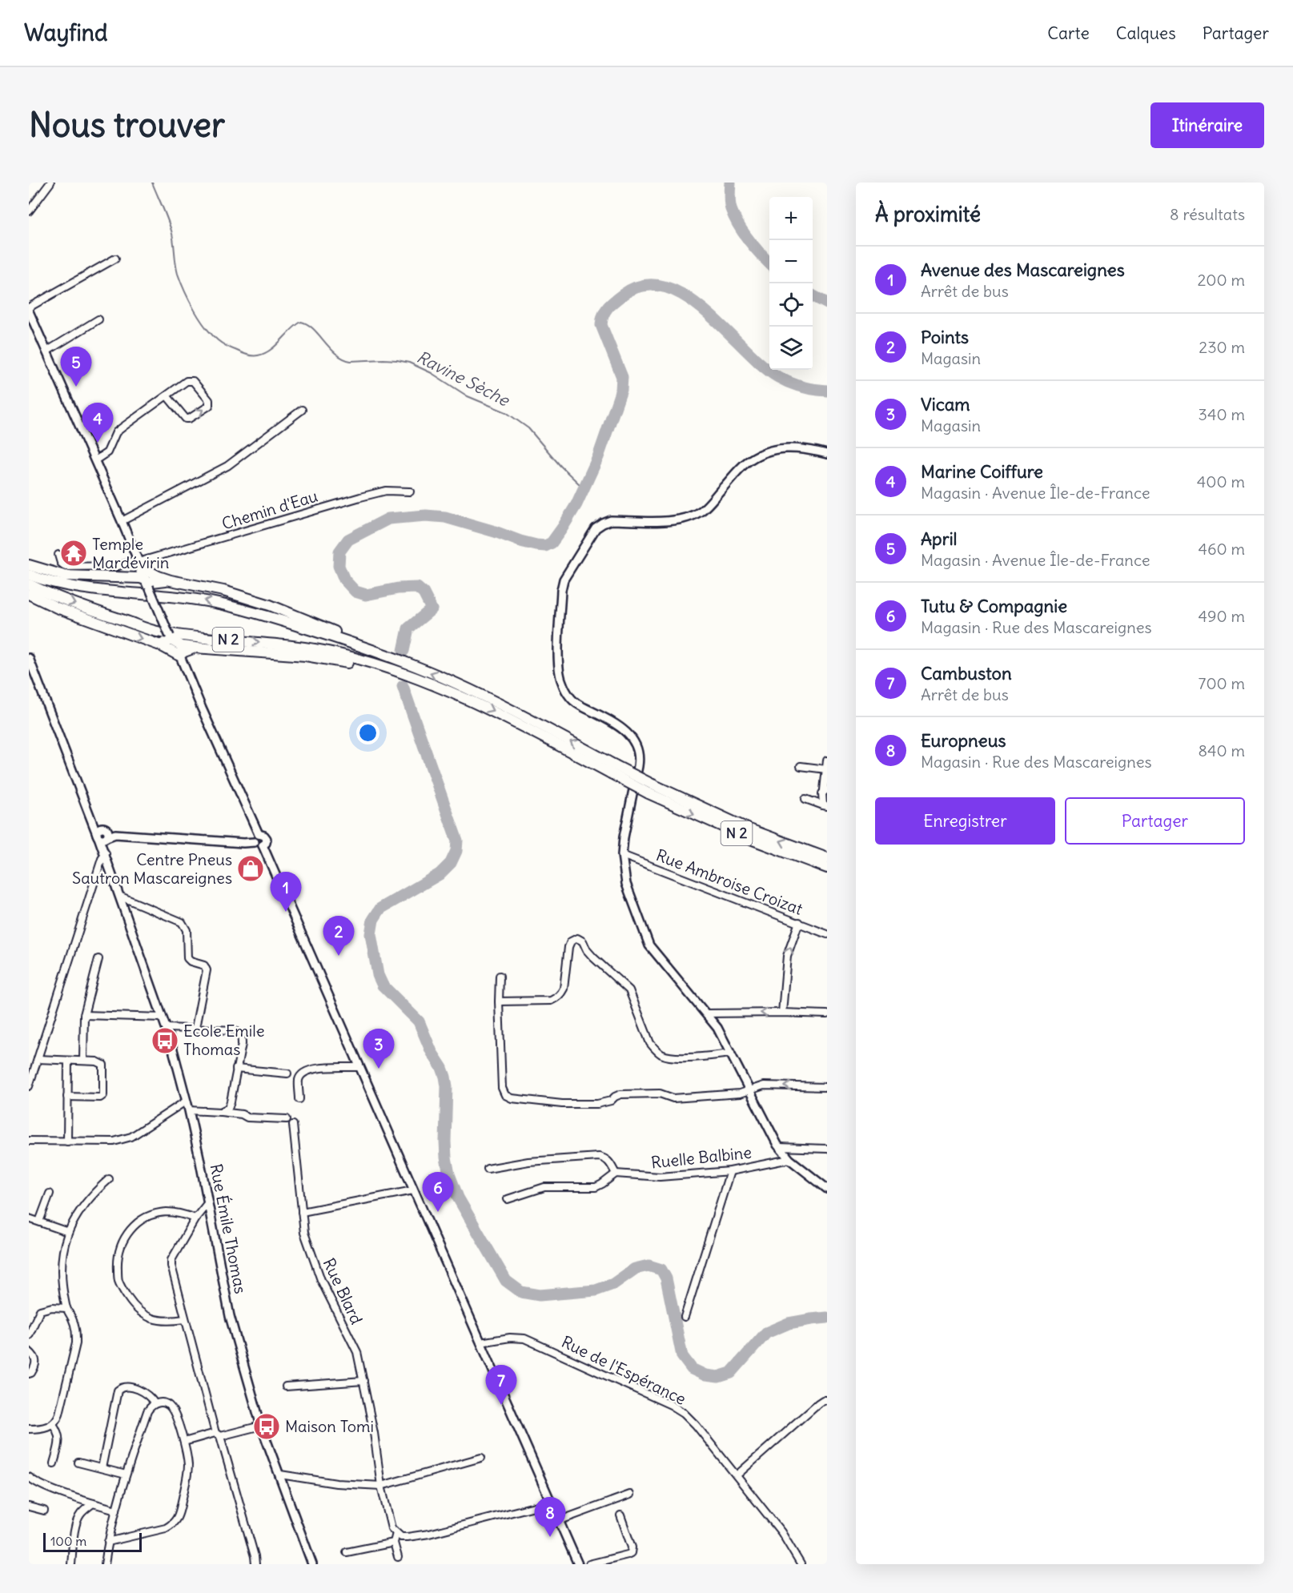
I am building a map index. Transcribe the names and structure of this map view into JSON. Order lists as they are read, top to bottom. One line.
{"streets":{"highway":["N 2"],"street":["Chemin d'Eau","Rue Ambroise Croizat","Ruelle Balbine","Rue Émile Thomas","Rue Blard","Rue de l'Espérance"]},"water":["Ravine Sèche"],"places":{"temple":["Temple Mardévirin"],"shop":["Centre Pneus Sautron Mascareignes"],"bus stop":["Ecole Emile Thomas","Maison Tomi"]},"scale_bar":"100 m","page":{"header":"Wayfind","nav":["Carte","Calques","Partager"],"buttons":["Itinéraire",["Enregistrer","Partager"]],"title":"Nous trouver","heading":["À proximité","8 résultats"],"map_buttons":["+","−"],"list":[{"mark":"1","name":"Avenue des Mascareignes","note":"Arrêt de bus","value":"200 m"},{"mark":"2","name":"Points","note":"Magasin","value":"230 m"},{"mark":"3","name":"Vicam","note":"Magasin","value":"340 m"},{"mark":"4","name":"Marine Coiffure","note":"Magasin · Avenue Île-de-France","value":"400 m"},{"mark":"5","name":"April","note":"Magasin · Avenue Île-de-France","value":"460 m"},{"mark":"6","name":"Tutu & Compagnie","note":"Magasin · Rue des Mascareignes","value":"490 m"},{"mark":"7","name":"Cambuston","note":"Arrêt de bus","value":"700 m"},{"mark":"8","name":"Europneus","note":"Magasin · Rue des Mascareignes","value":"840 m"}],"pins":["5","4","1","2","3","6","7","8"],"scale":"100 m"}}
